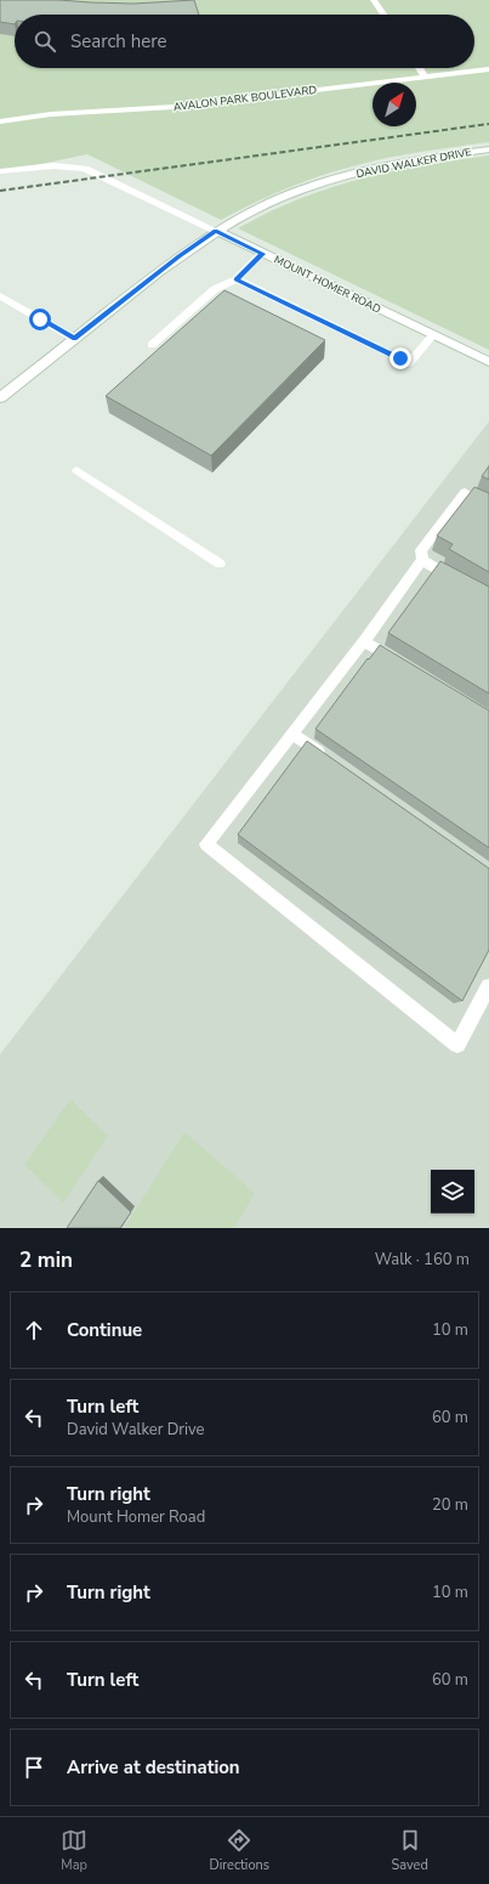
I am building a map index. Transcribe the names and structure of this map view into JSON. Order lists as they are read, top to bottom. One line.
{"streets":{"street":["AVALON PARK BOULEVARD","DAVID WALKER DRIVE","MOUNT HOMER ROAD"]},"crossings":[["DAVID WALKER DRIVE","MOUNT HOMER ROAD"]],"north":"top right","page":{"search":"Search here","heading":["2 min","Walk · 160 m"],"list":[["Continue","10 m"],["Turn left","David Walker Drive","60 m"],["Turn right","Mount Homer Road","20 m"],["Turn right","10 m"],["Turn left","60 m"],"Arrive at destination"],"nav":["Map","Directions","Saved"]}}
